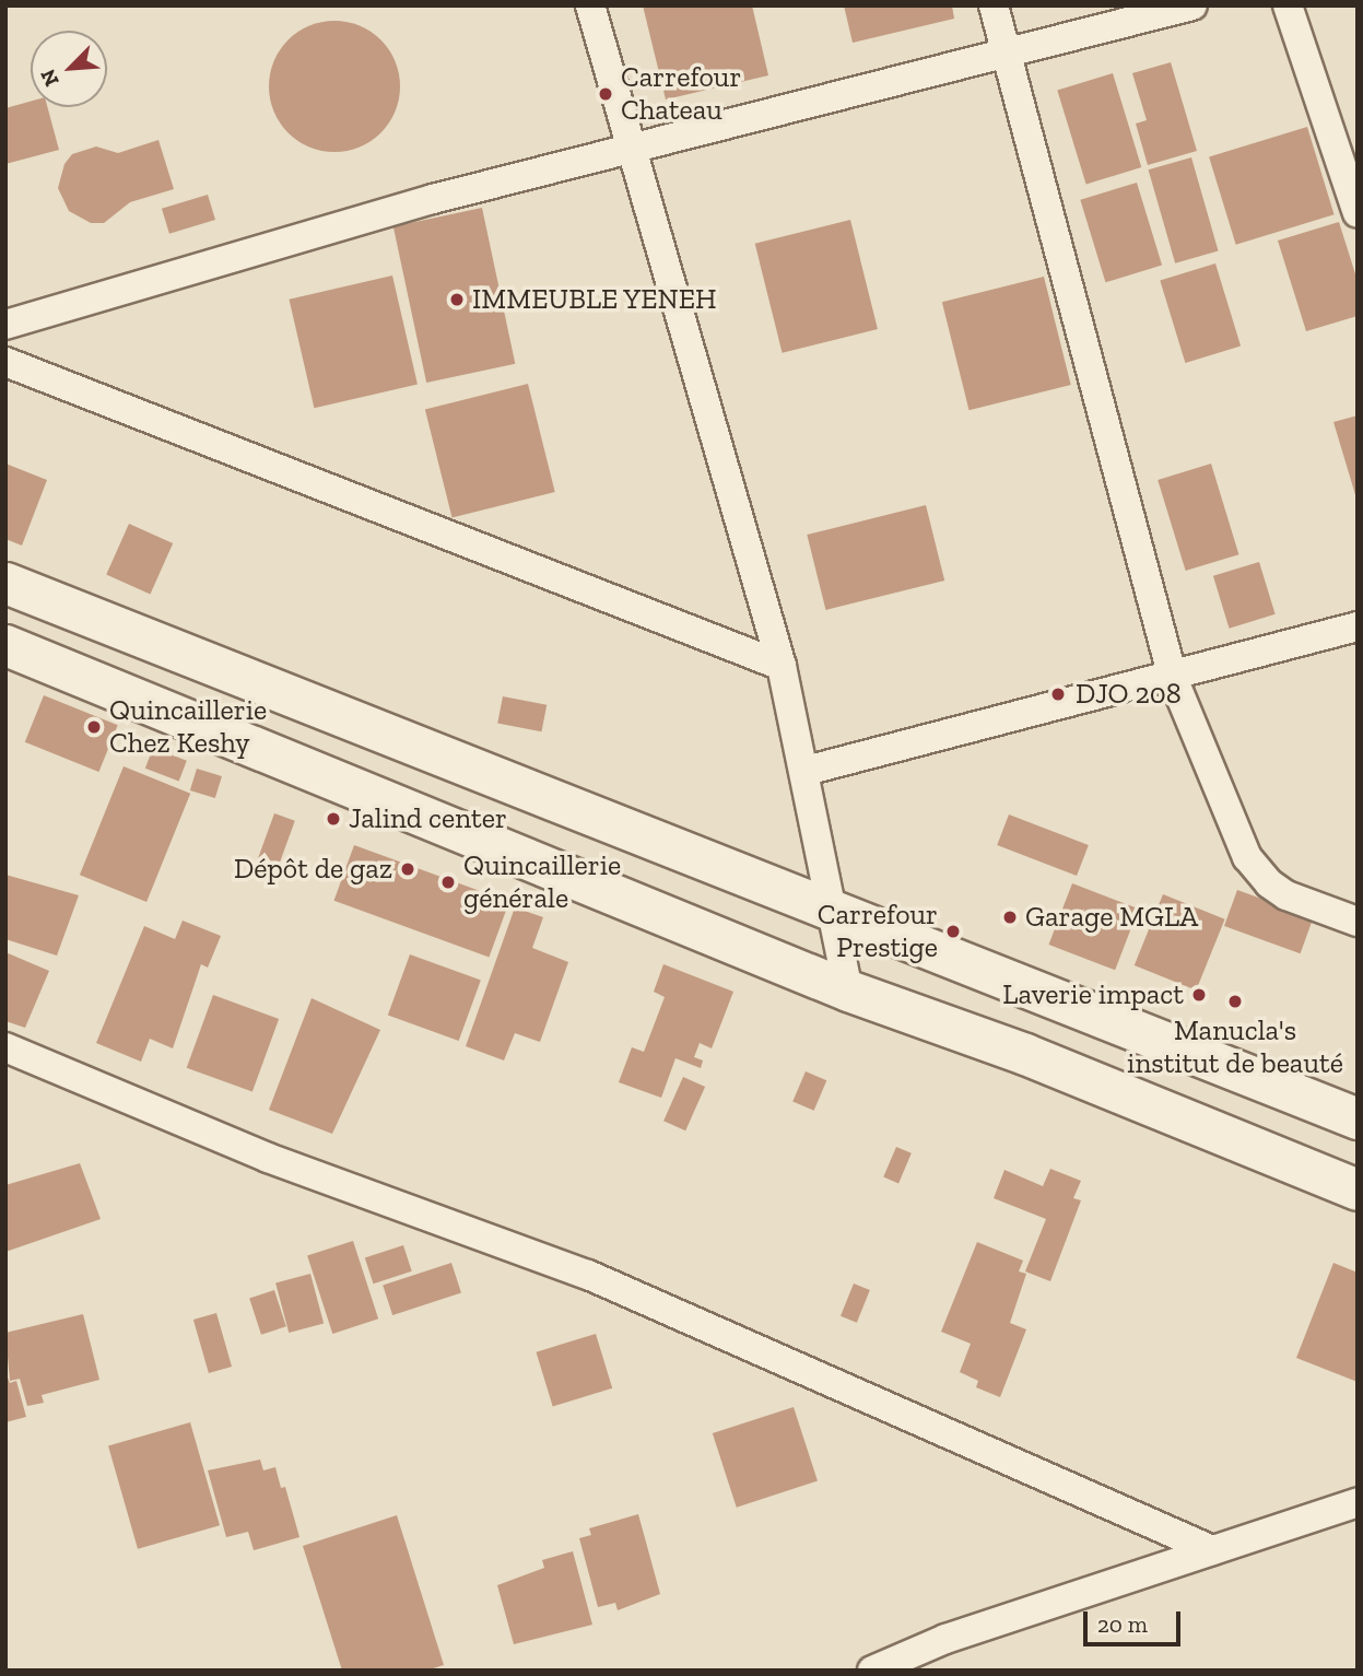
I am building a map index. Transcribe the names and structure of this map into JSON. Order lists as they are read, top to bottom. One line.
{"places":["Carrefour Chateau","IMMEUBLE YENEH","DJO 208","Quincaillerie Chez Keshy","Jalind center","Dépôt de gaz","Quincaillerie générale","Garage MGLA","Carrefour Prestige","Laverie impact","Manucla's institut de beauté"],"scale_bar":"20 m","north":"bottom left"}
